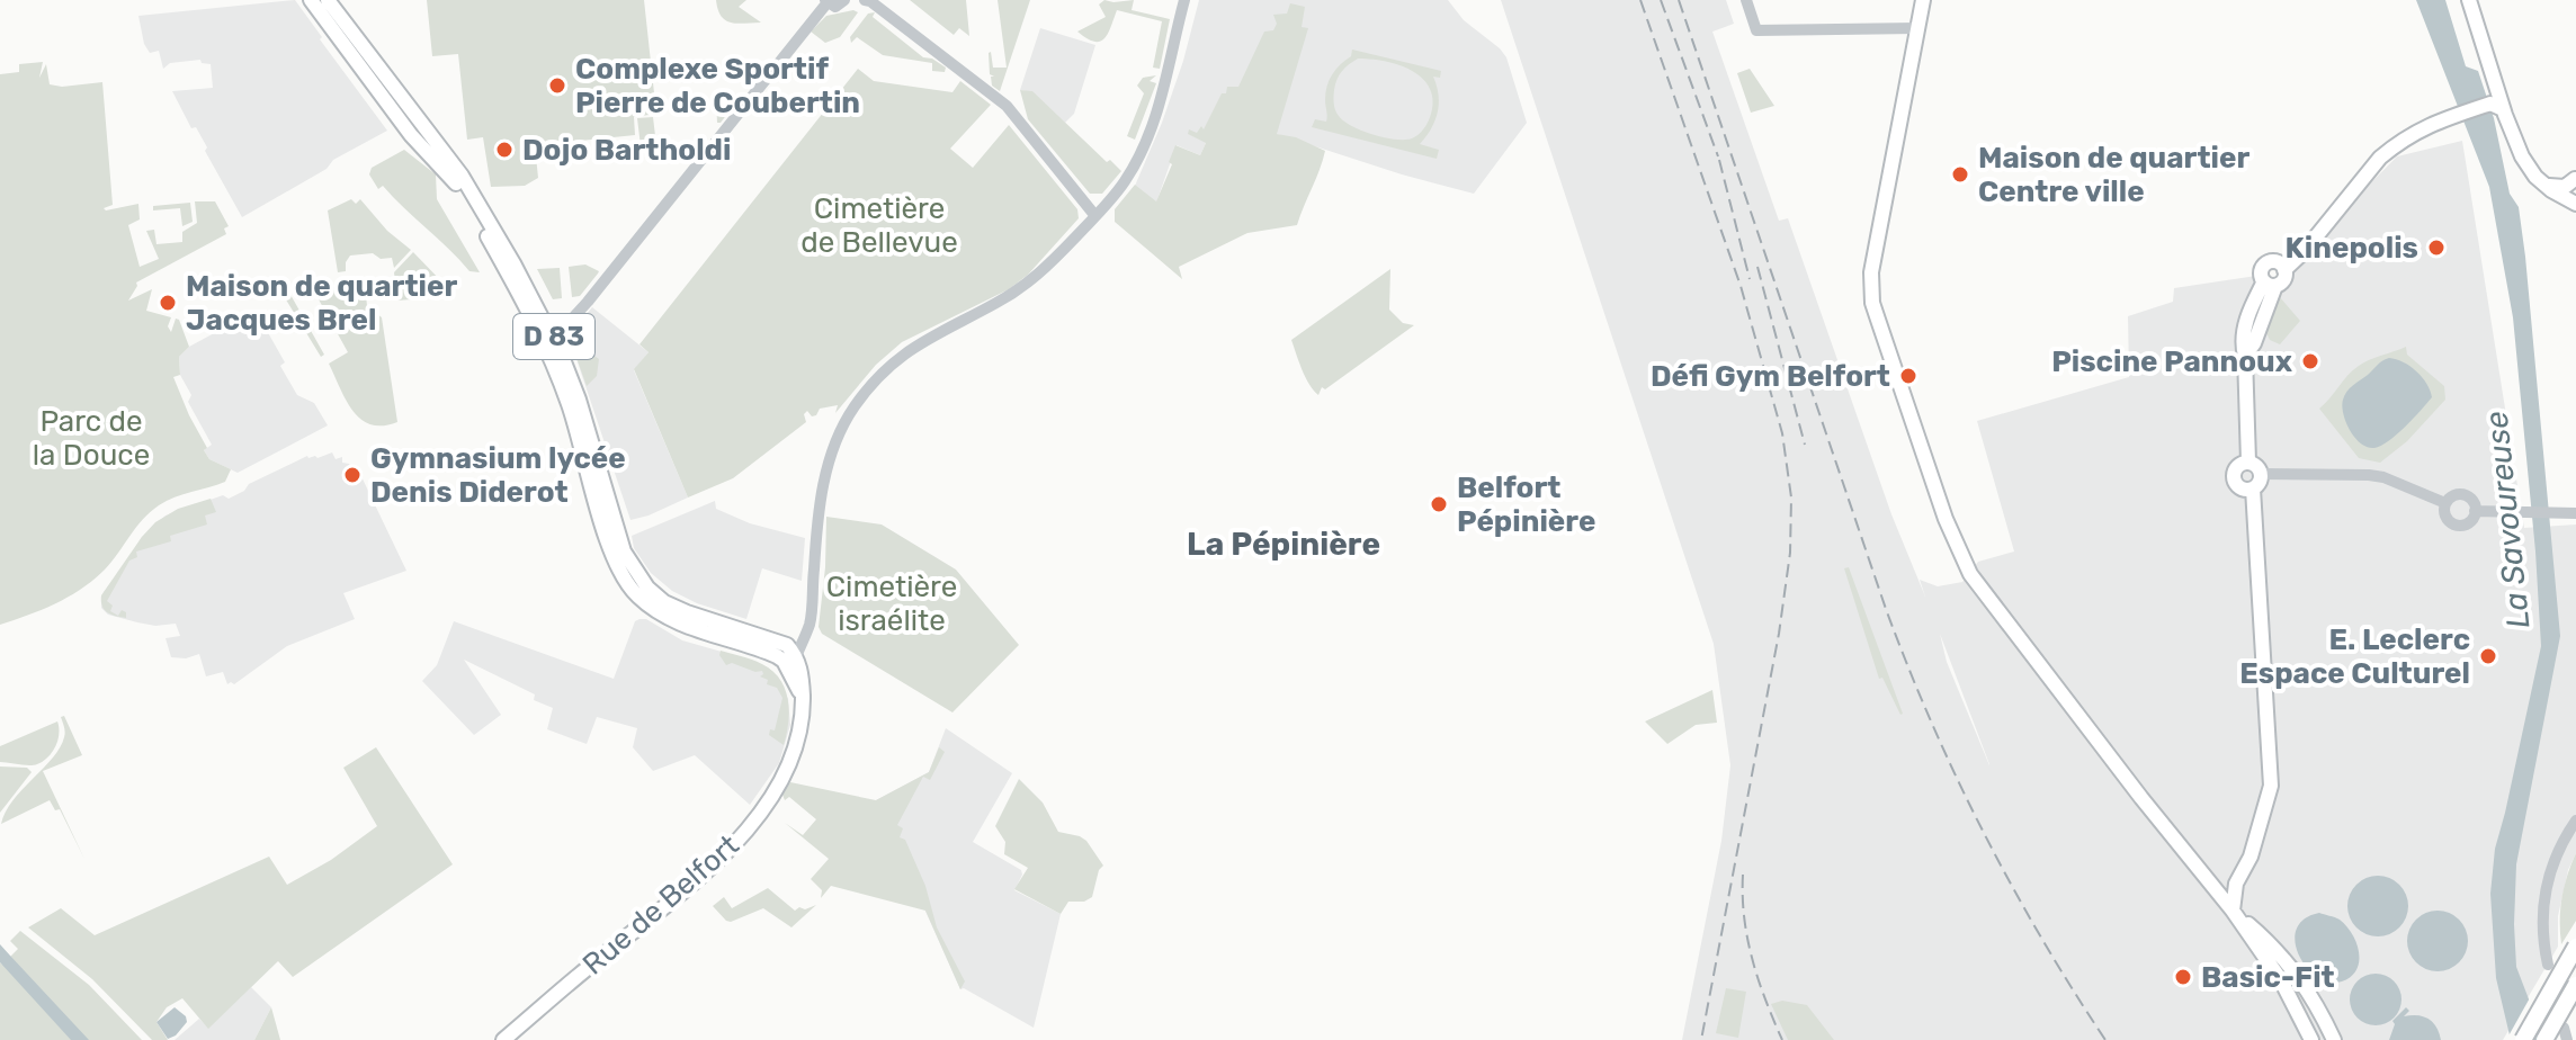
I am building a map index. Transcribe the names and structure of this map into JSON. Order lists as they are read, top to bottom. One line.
{"streets":{"main road":["D 83","Rue de Belfort"]},"crossings":[["D 83","Rue de Belfort"]],"districts":["La Pépinière"],"water":["La Savoureuse"],"parks":["Cimetière de Bellevue","Parc de la Douce","Cimetière israélite"],"places":["Complexe Sportif Pierre de Coubertin","Dojo Bartholdi","Maison de quartier Centre ville","Kinepolis","Maison de quartier Jacques Brel","Piscine Pannoux","Défi Gym Belfort","Gymnasium lycée Denis Diderot","Belfort Pépinière","E. Leclerc Espace Culturel","Basic-Fit"]}
